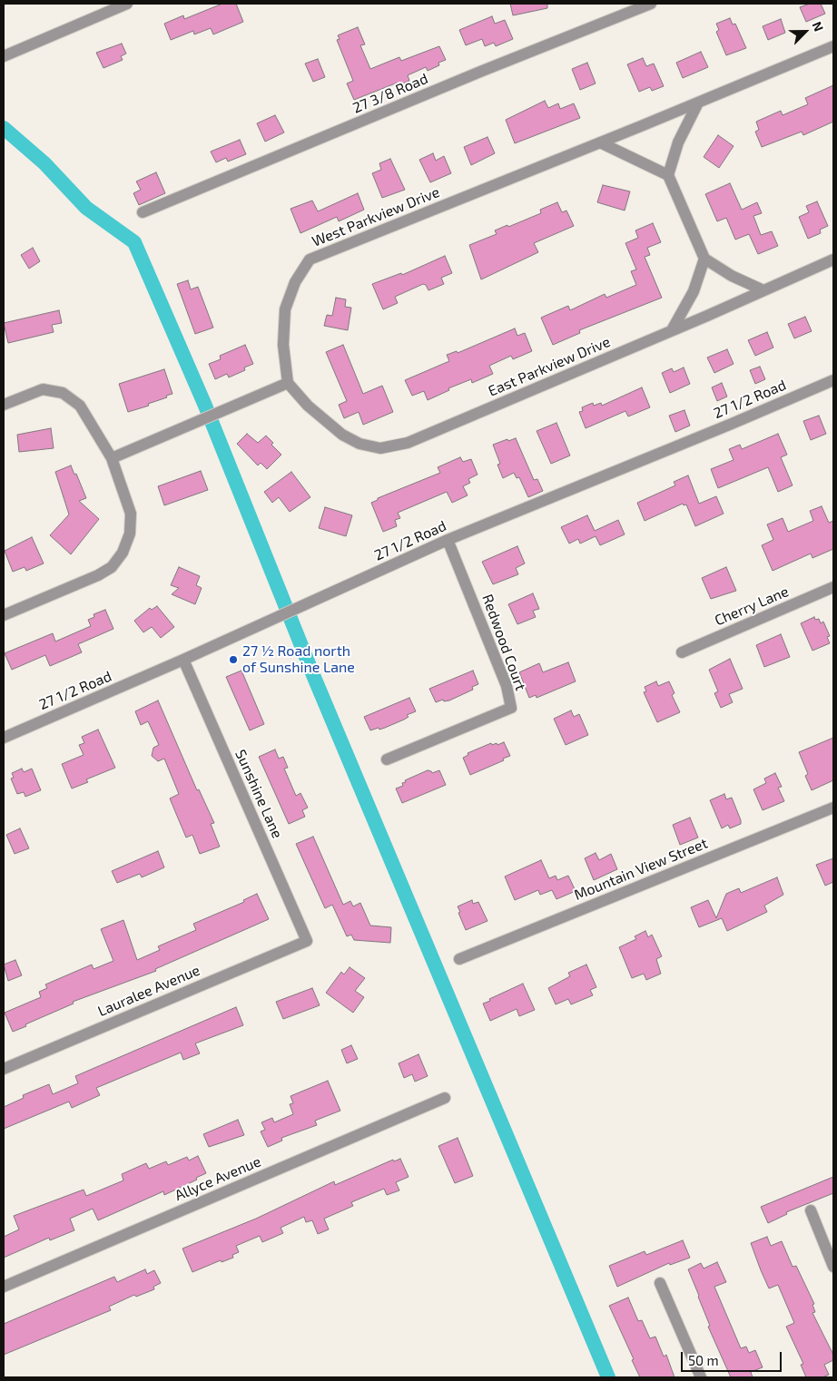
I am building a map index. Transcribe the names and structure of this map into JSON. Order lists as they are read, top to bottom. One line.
{"streets":{"street":["27 3/8 Road","West Parkview Drive","East Parkview Drive","27 1/2 Road","Cherry Lane","Redwood Court","Sunshine Lane","Mountain View Street","Lauralee Avenue","Allyce Avenue"]},"crossings":[["West Parkview Drive","East Parkview Drive"],["27 1/2 Road","Redwood Court"],["27 1/2 Road","Sunshine Lane"],["Sunshine Lane","Lauralee Avenue"]],"places":["27 ½ Road north of Sunshine Lane"],"scale_bar":"50 m","north":"top right"}
